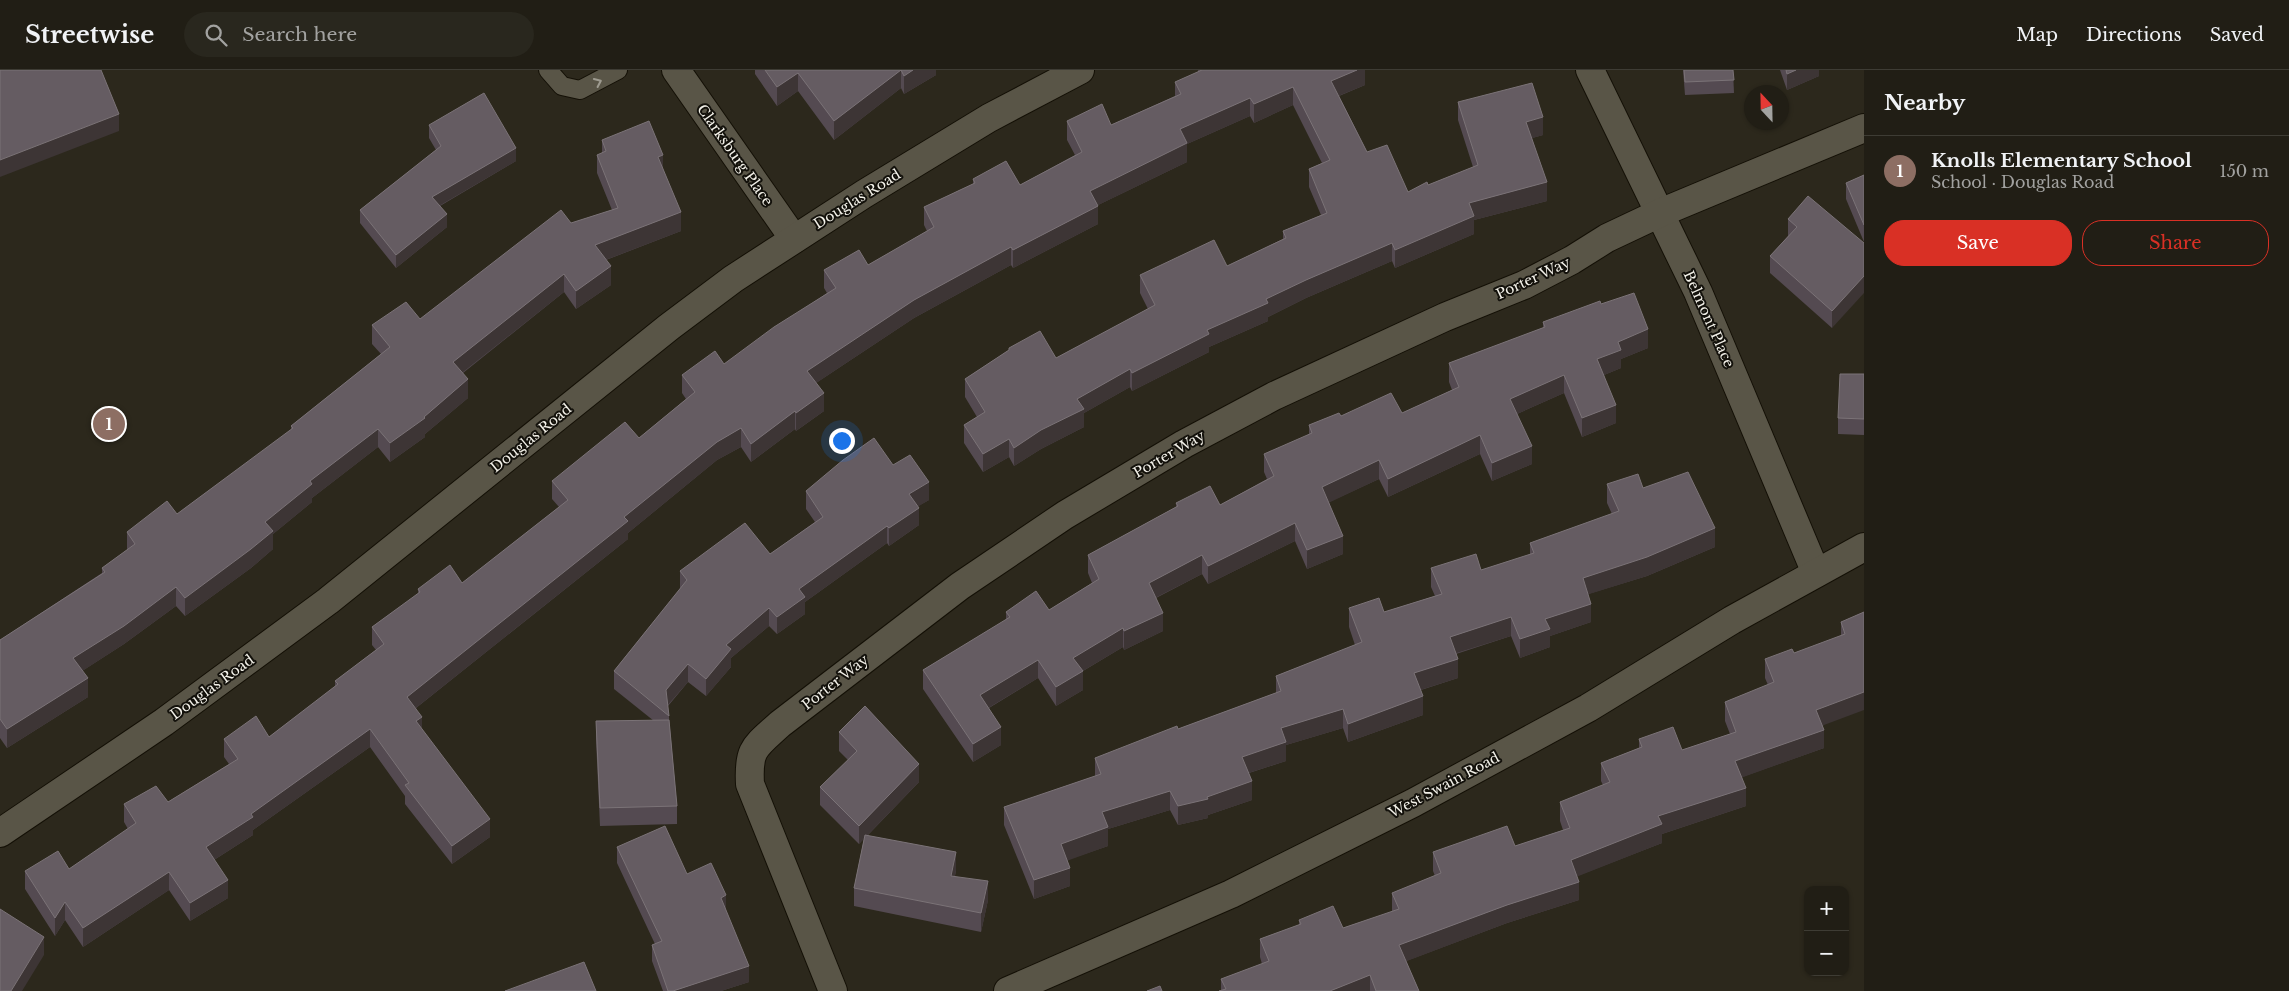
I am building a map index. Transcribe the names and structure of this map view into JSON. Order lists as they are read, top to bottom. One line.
{"streets":{"street":["Clarksburg Place","Douglas Road","Porter Way","Belmont Place","West Swain Road"]},"crossings":[["Clarksburg Place","Douglas Road"],["Porter Way","Belmont Place"],["Belmont Place","West Swain Road"]],"north":"top","page":{"header":"Streetwise","search":"Search here","nav":["Map","Directions","Saved"],"heading":"Nearby","list":[{"mark":"1","name":"Knolls Elementary School","note":"School · Douglas Road","value":"150 m"}],"buttons":["Save","Share"],"pins":"1","map_buttons":["+","−"]}}
